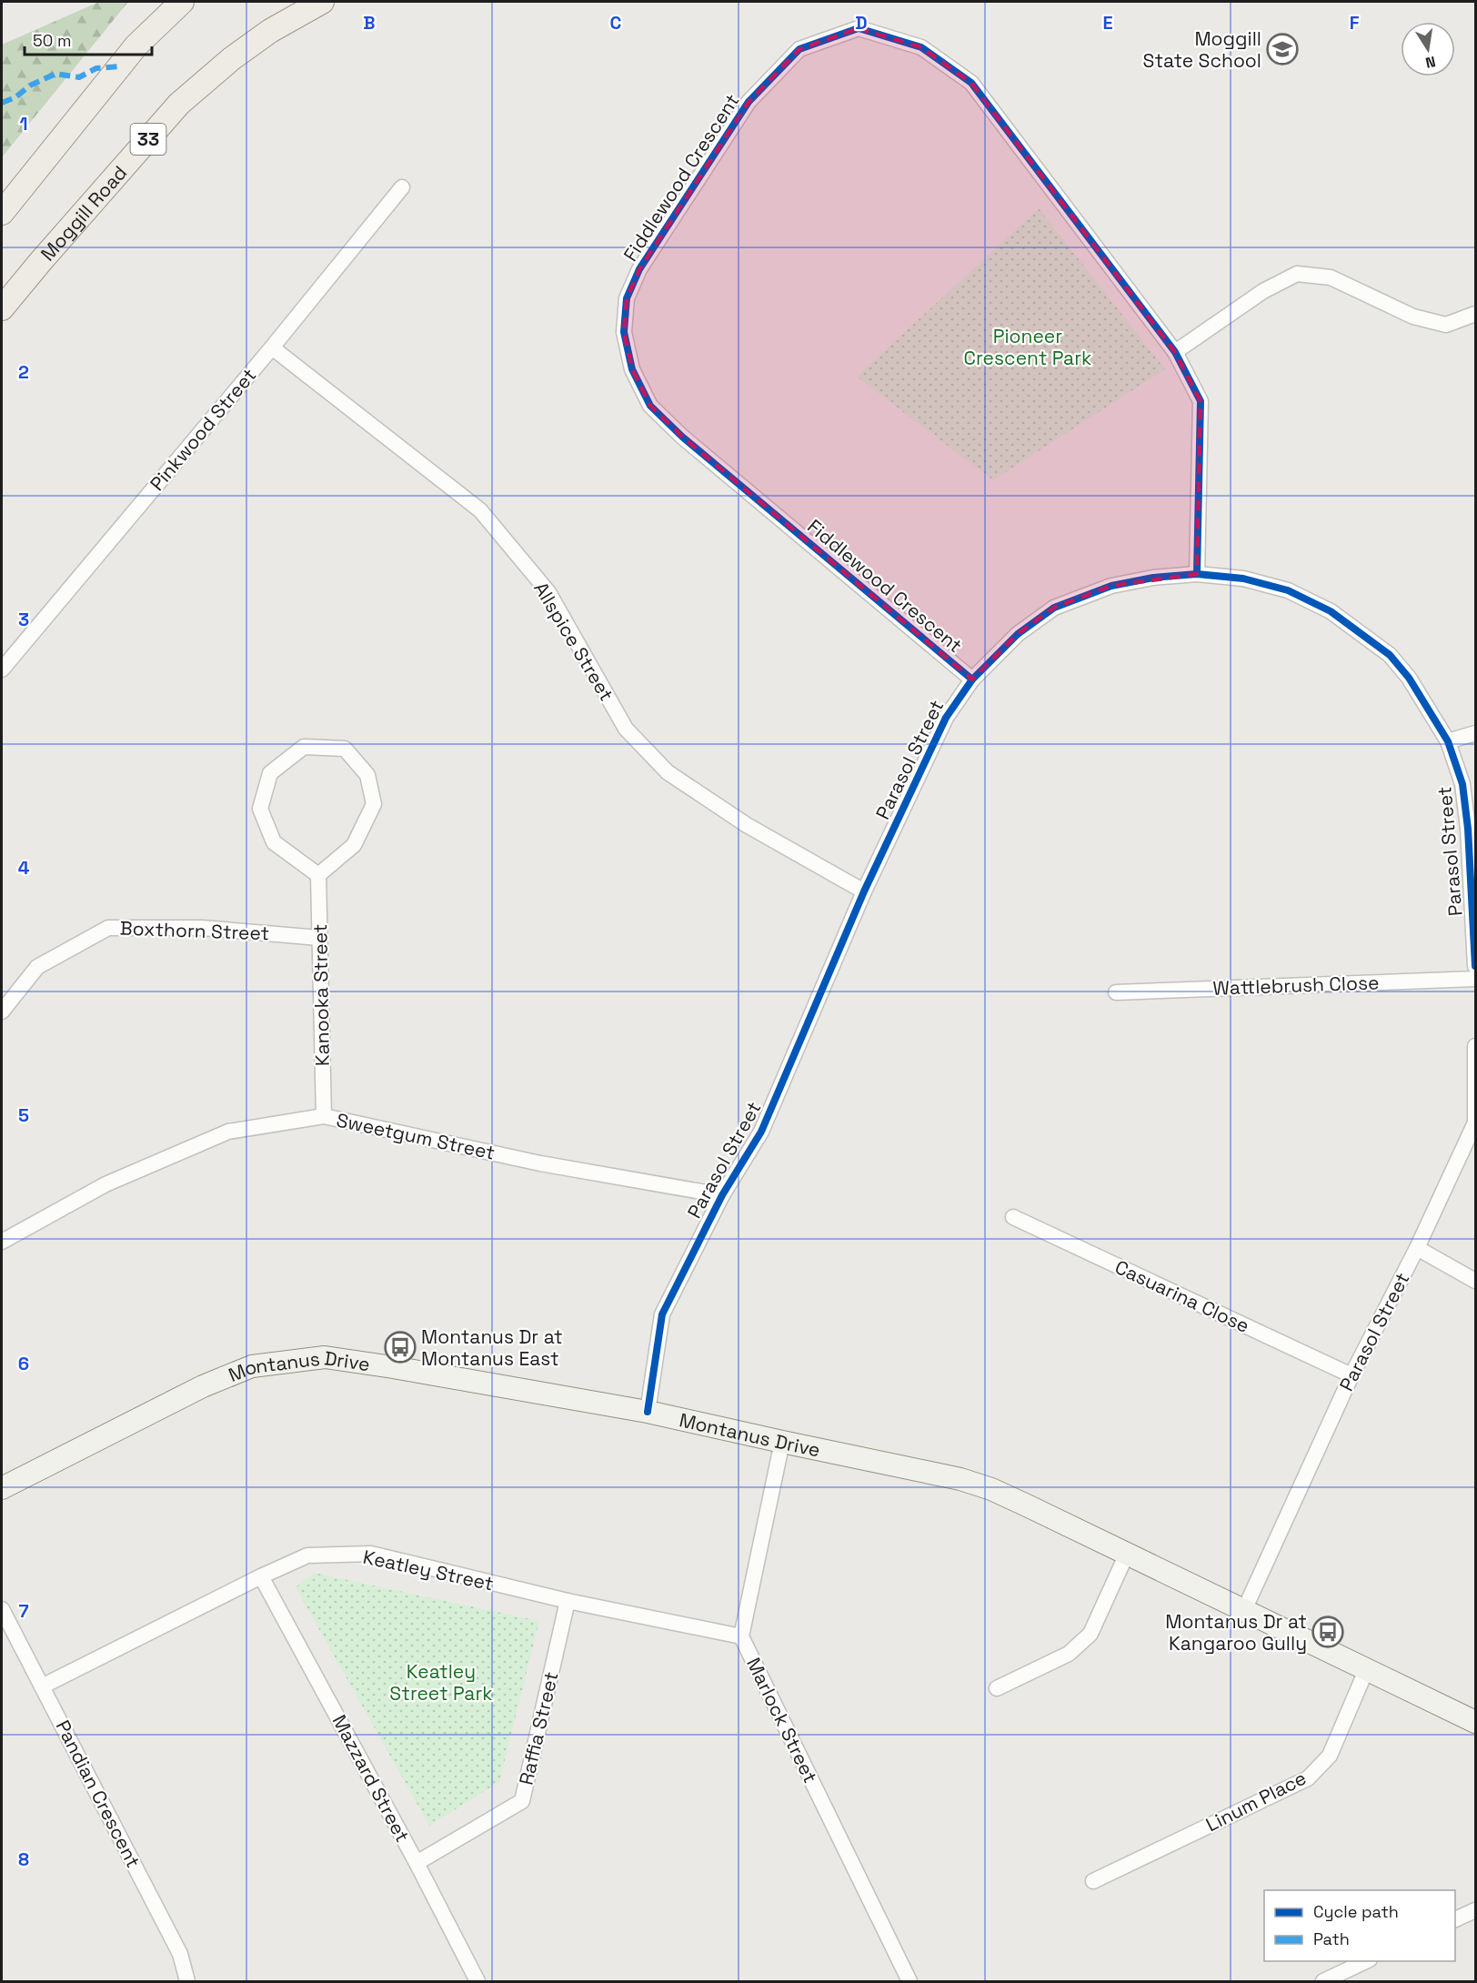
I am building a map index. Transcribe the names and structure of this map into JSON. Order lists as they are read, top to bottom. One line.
{"streets":{"main road":["33","Moggill Road"],"street":["Fiddlewood Crescent","Pinkwood Street","Allspice Street","Parasol Street","Boxthorn Street","Wattlebrush Close","Kanooka Street","Sweetgum Street","Casuarina Close","Montanus Drive","Keatley Street","Marlock Street","Raffia Street","Mazzard Street","Pandian Crescent","Linum Place"]},"crossings":[["Fiddlewood Crescent","Parasol Street"],["Pinkwood Street","Allspice Street"],["Allspice Street","Parasol Street"],["Parasol Street","Sweetgum Street"],["Parasol Street","Casuarina Close"],["Parasol Street","Montanus Drive"],["Boxthorn Street","Kanooka Street"],["Kanooka Street","Sweetgum Street"],["Montanus Drive","Marlock Street"],["Montanus Drive","Linum Place"],["Keatley Street","Marlock Street"],["Keatley Street","Raffia Street"],["Keatley Street","Mazzard Street"],["Keatley Street","Pandian Crescent"],["Raffia Street","Mazzard Street"]],"parks":["Pioneer Crescent Park","Keatley Street Park"],"places":{"school or university":["Moggill State School"],"bus stop":["Montanus Dr at Montanus East","Montanus Dr at Kangaroo Gully"]},"legend":["Cycle path","Path"],"scale_bar":"50 m","north":"bottom","grid":{"columns":["B","C","D","E","F"],"rows":["1","2","3","4","5","6","7","8"]}}
